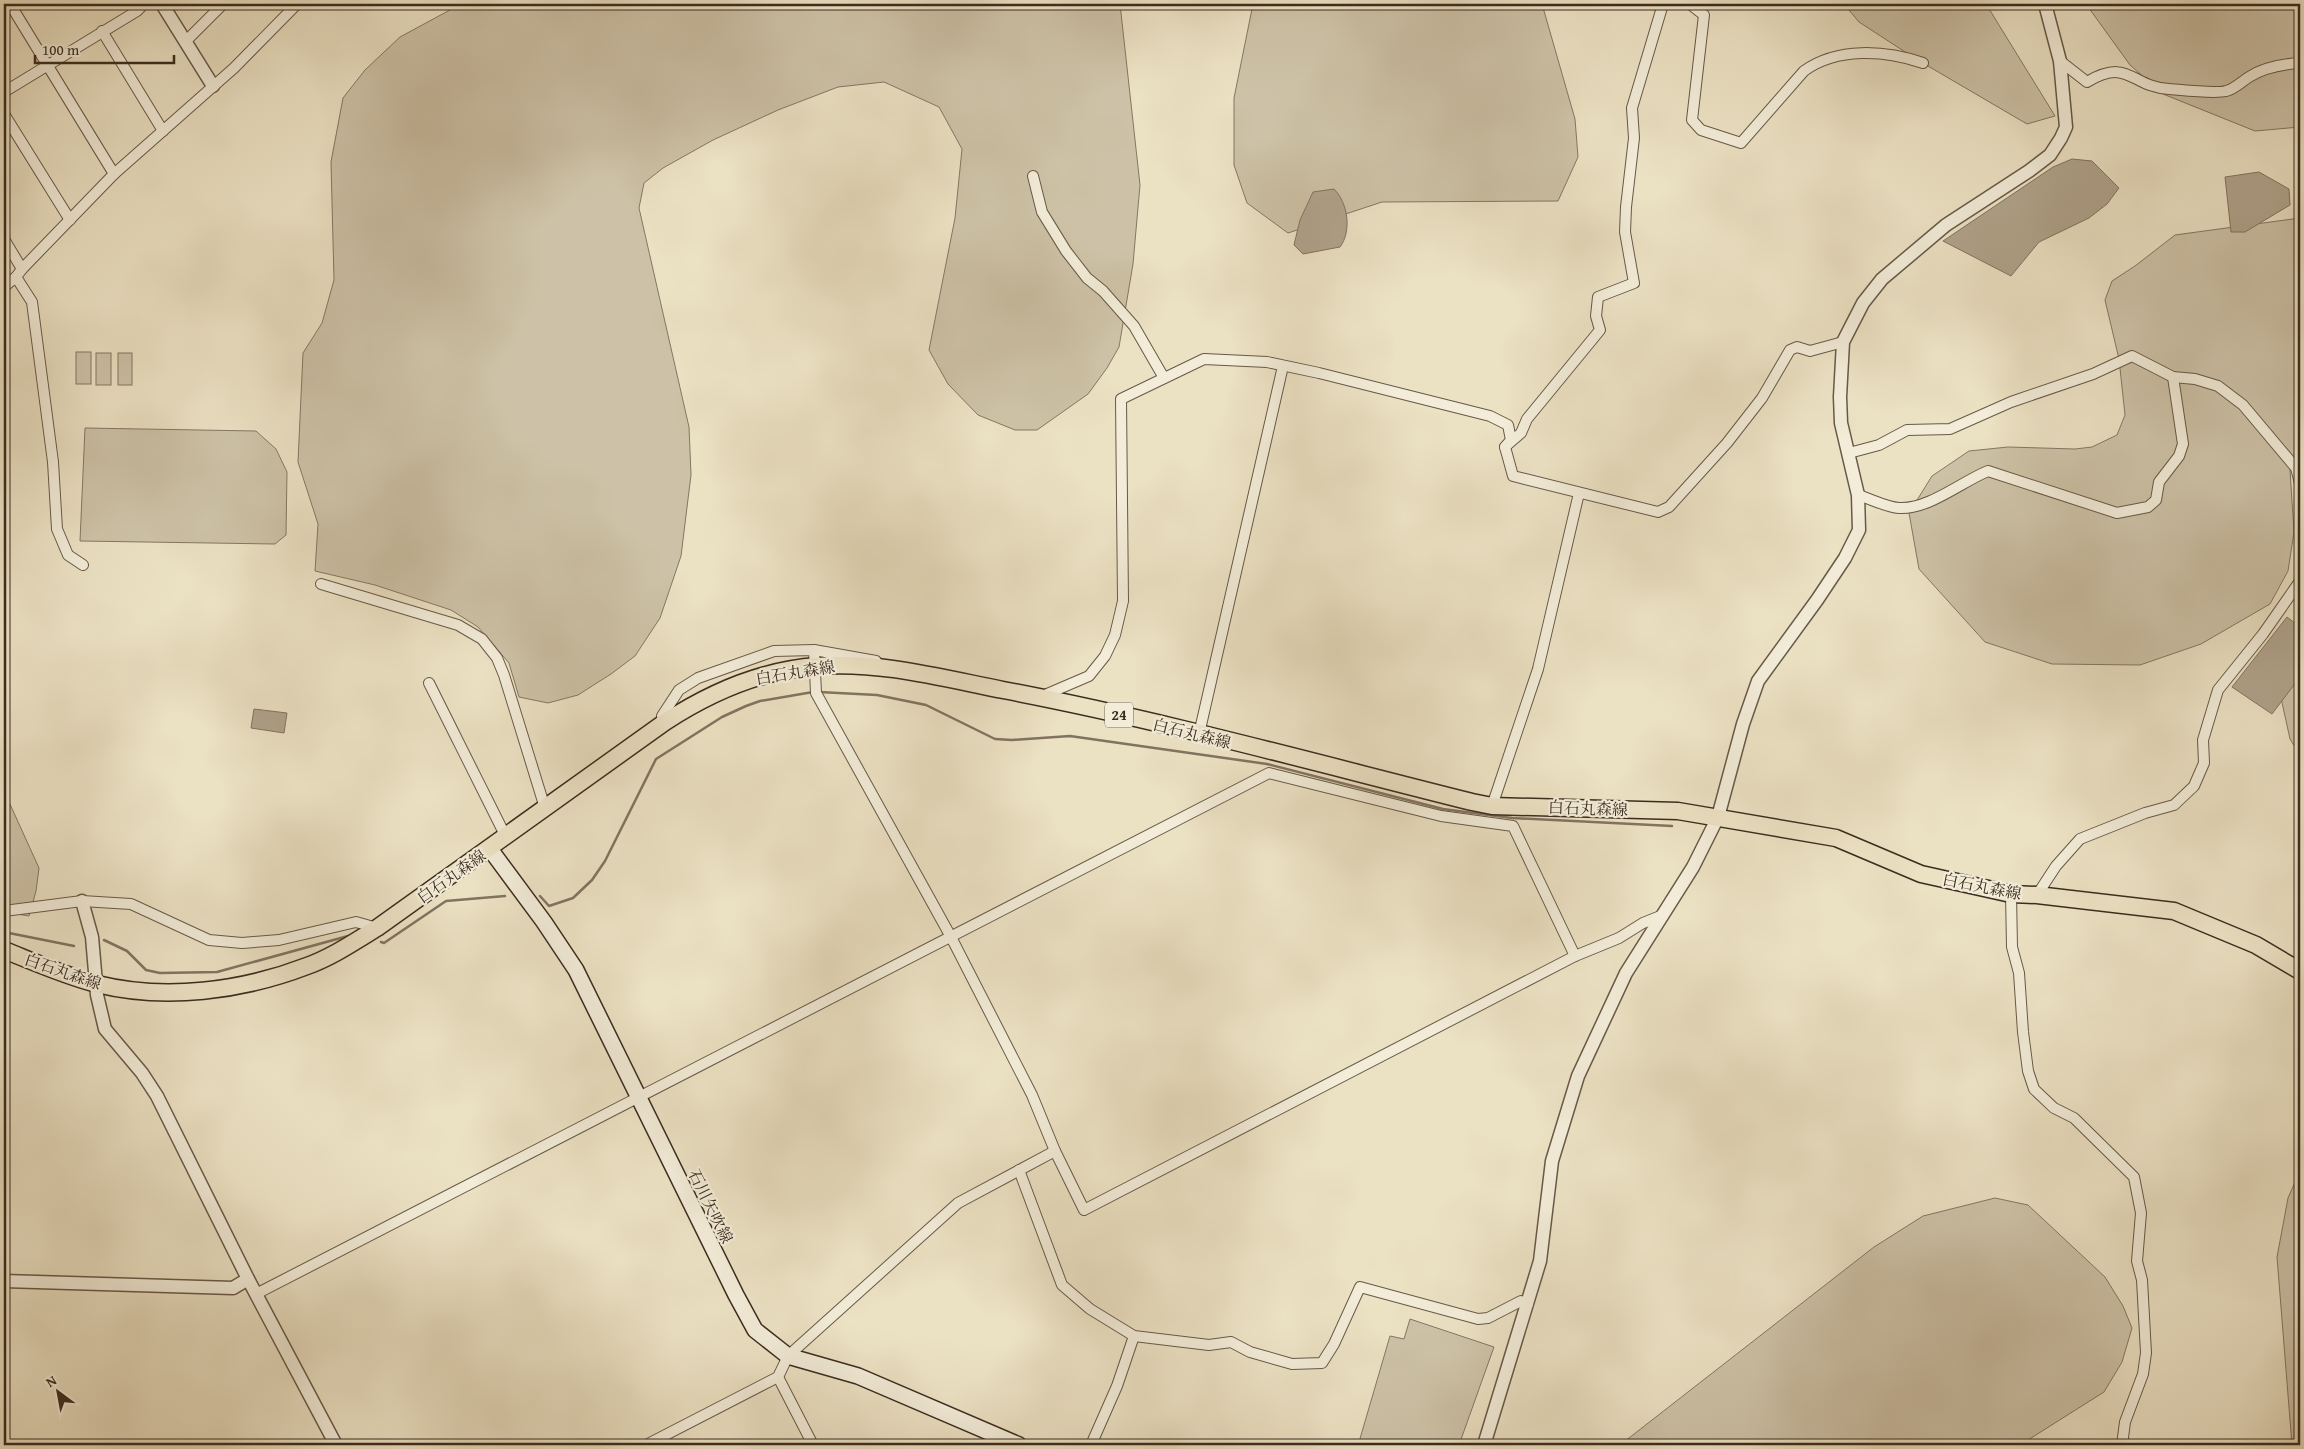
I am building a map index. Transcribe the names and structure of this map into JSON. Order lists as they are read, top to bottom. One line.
{"streets":{"main road":["白石丸森線","24","石川矢吹線"]},"crossings":[["白石丸森線","石川矢吹線"]],"scale_bar":"100 m","north":"top left"}
